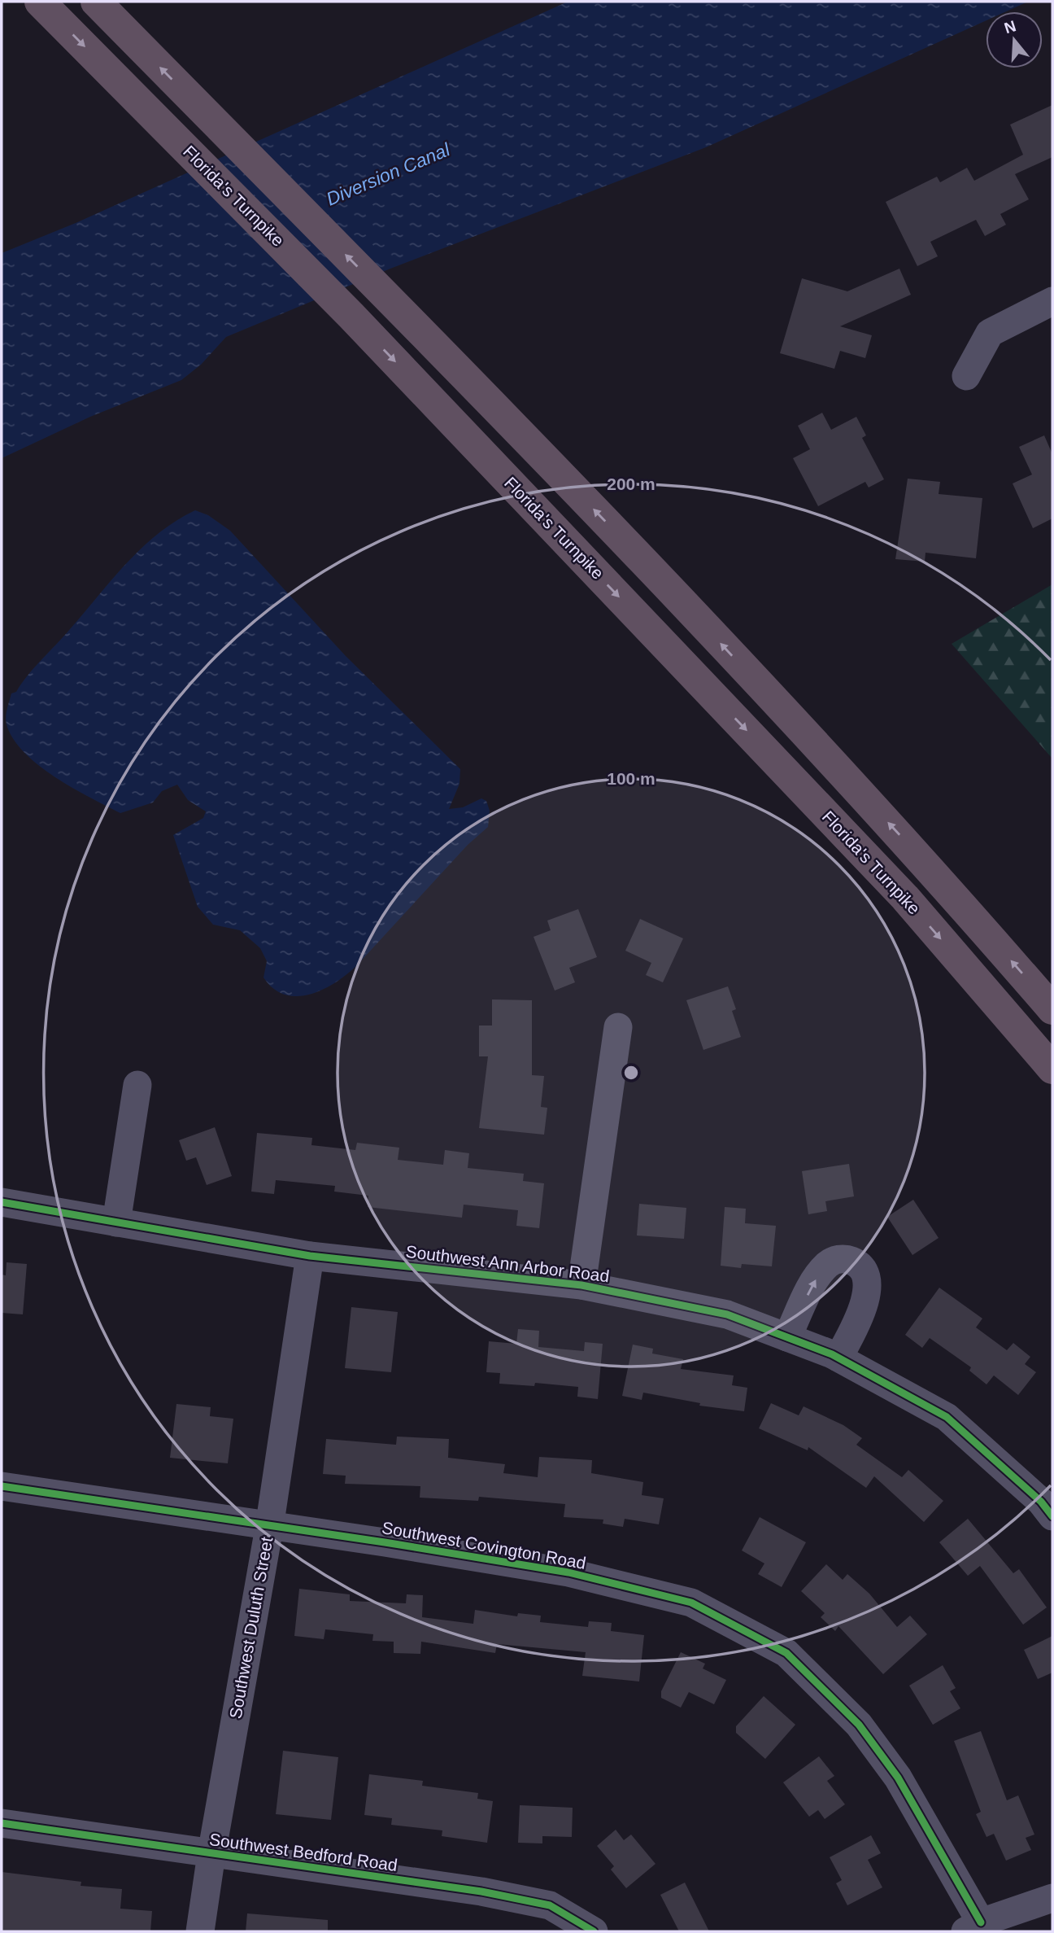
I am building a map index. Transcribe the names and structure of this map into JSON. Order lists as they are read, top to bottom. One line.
{"streets":{"highway":["Florida's Turnpike"],"street":["Southwest Ann Arbor Road","Southwest Covington Road","Southwest Duluth Street","Southwest Bedford Road"]},"crossings":[["Southwest Ann Arbor Road","Southwest Duluth Street"],["Southwest Covington Road","Southwest Duluth Street"],["Southwest Duluth Street","Southwest Bedford Road"]],"water":["Diversion Canal"],"north":"top","rings":["200 m","100 m"]}
